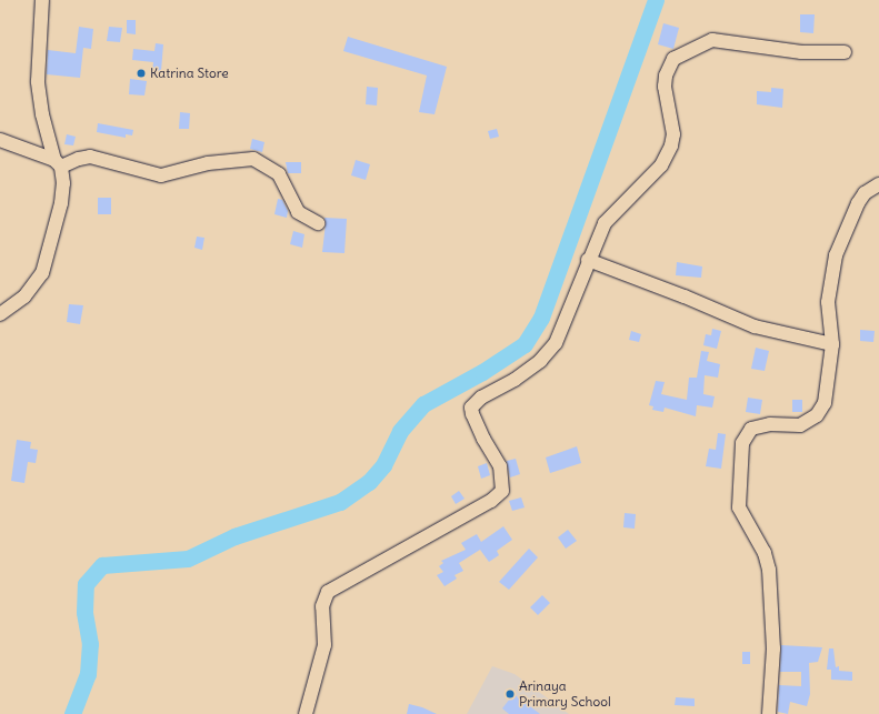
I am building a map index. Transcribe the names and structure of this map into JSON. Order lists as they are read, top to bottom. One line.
{"places":["Katrina Store","Arinaya Primary School"]}
